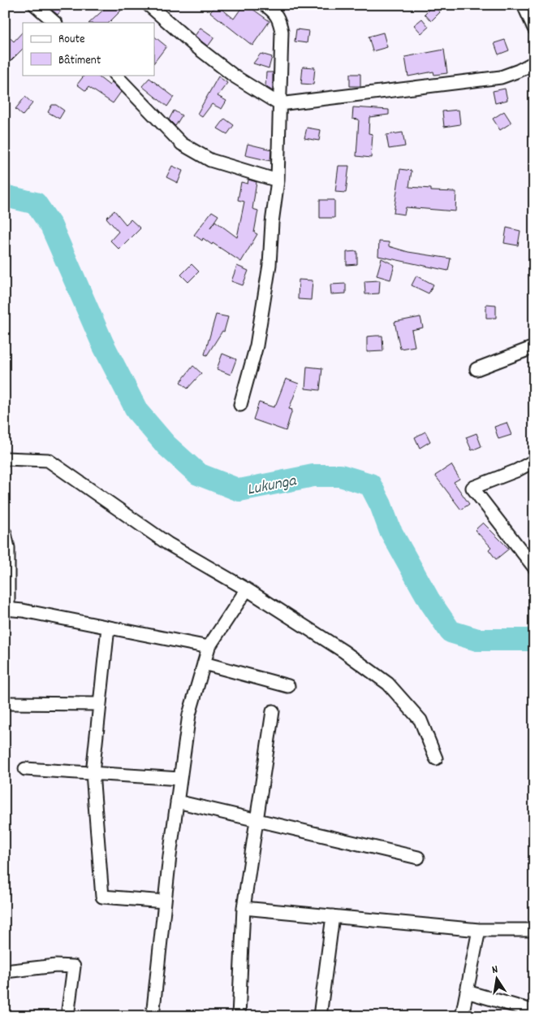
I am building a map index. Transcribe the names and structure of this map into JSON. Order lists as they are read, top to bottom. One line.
{"water":["Lukunga"],"legend":["Route","Bâtiment"],"north":"top"}
